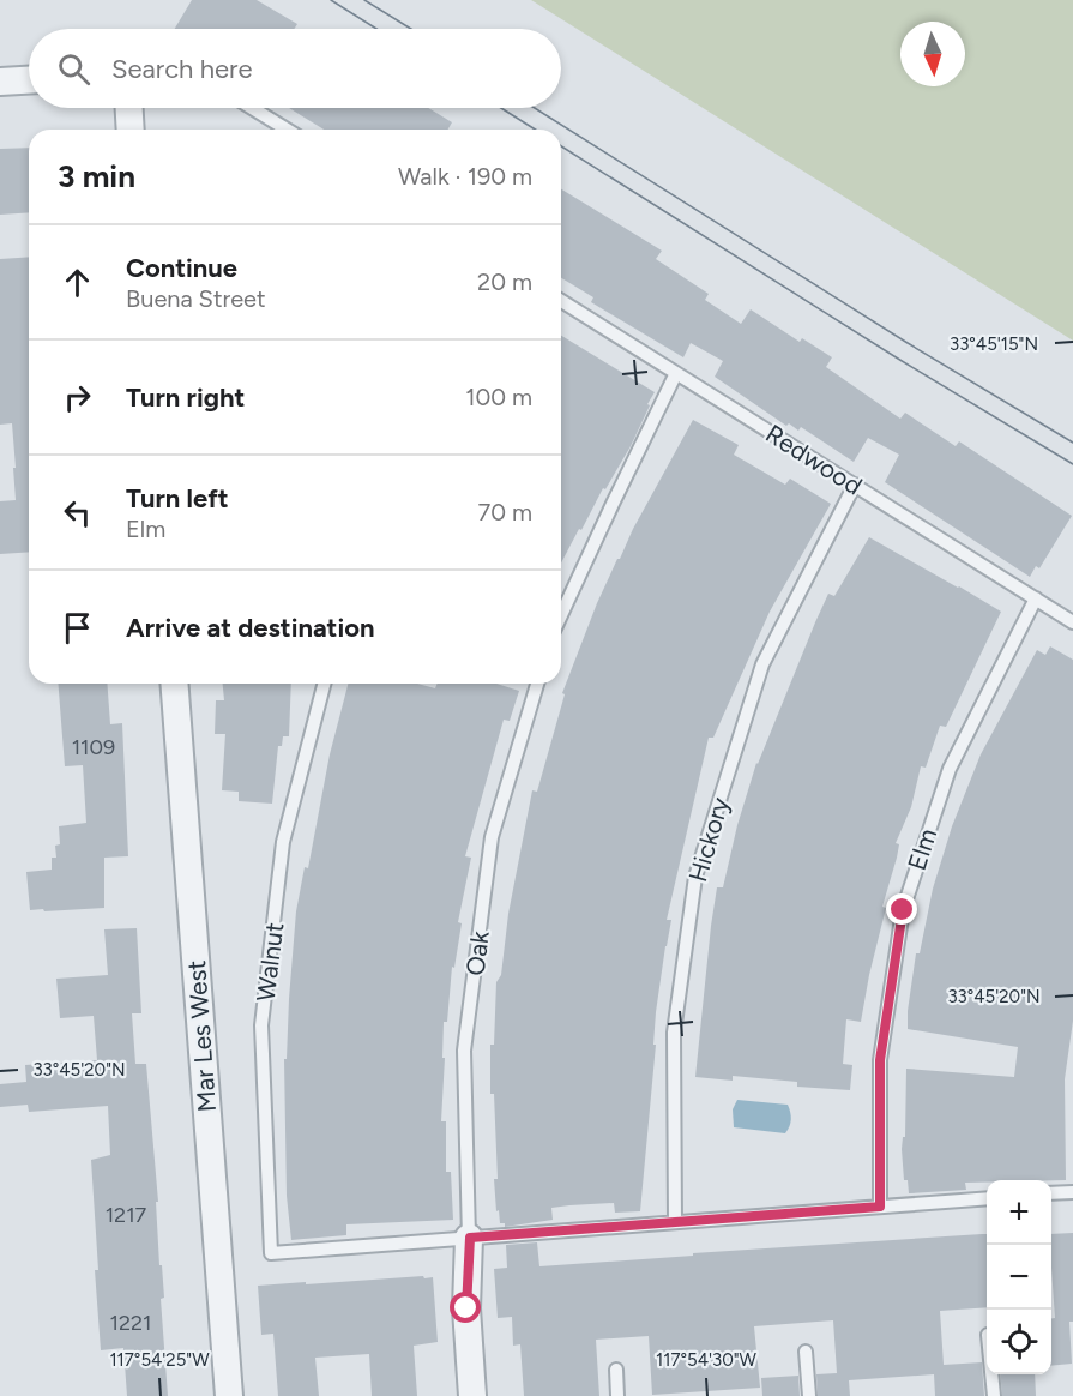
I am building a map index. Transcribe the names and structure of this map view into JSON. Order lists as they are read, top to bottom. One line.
{"streets":{"street":["Mar Les West"],"lane":["Redwood","Hickory","Elm","Oak","Walnut"]},"crossings":[["Redwood","Hickory"],["Redwood","Elm"],["Oak","Walnut"]],"house_numbers":["1109","1217","1221"],"north":"bottom","page":{"search":"Search here","heading":["3 min","Walk · 190 m"],"list":[["Continue","Buena Street","20 m"],["Turn right","100 m"],["Turn left","Elm","70 m"],"Arrive at destination"],"map_buttons":["+","−"]},"coordinates":["33°45'15\"N","33°45'20\"N","117°54'25\"W","117°54'30\"W"]}
